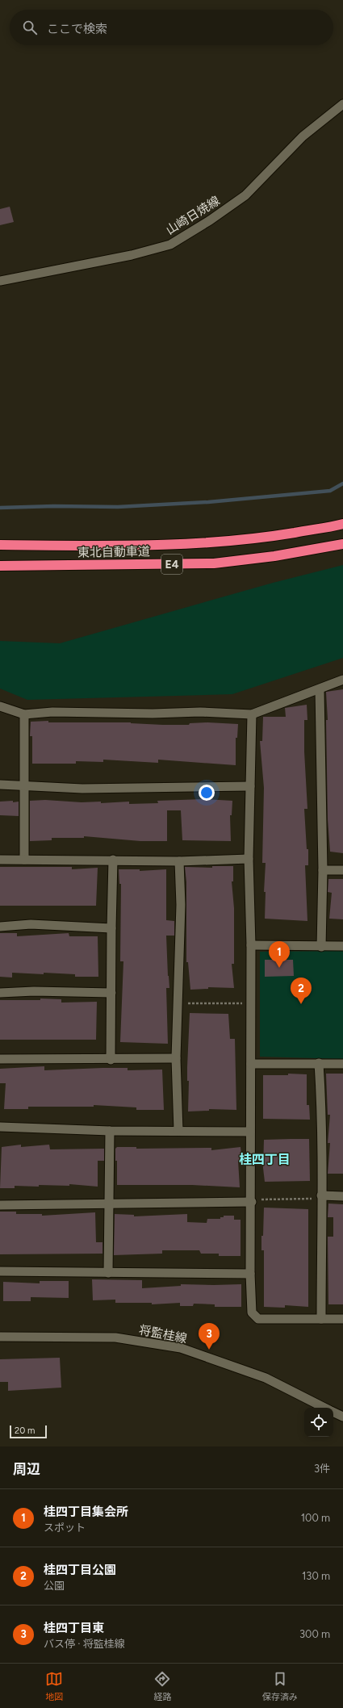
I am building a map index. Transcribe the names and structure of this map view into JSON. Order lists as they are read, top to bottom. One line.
{"streets":{"highway":["東北自動車道","E4"],"street":["山崎日焼線","将監桂線"]},"districts":["桂四丁目"],"scale_bar":"20 m","page":{"search":"ここで検索","pins":["1","2","3"],"scale":"20 m","heading":["周辺","3件"],"list":[{"mark":"1","name":"桂四丁目集会所","note":"スポット","value":"100 m"},{"mark":"2","name":"桂四丁目公園","note":"公園","value":"130 m"},{"mark":"3","name":"桂四丁目東","note":"バス停 · 将監桂線","value":"300 m"}],"nav":["地図","経路","保存済み"]}}
